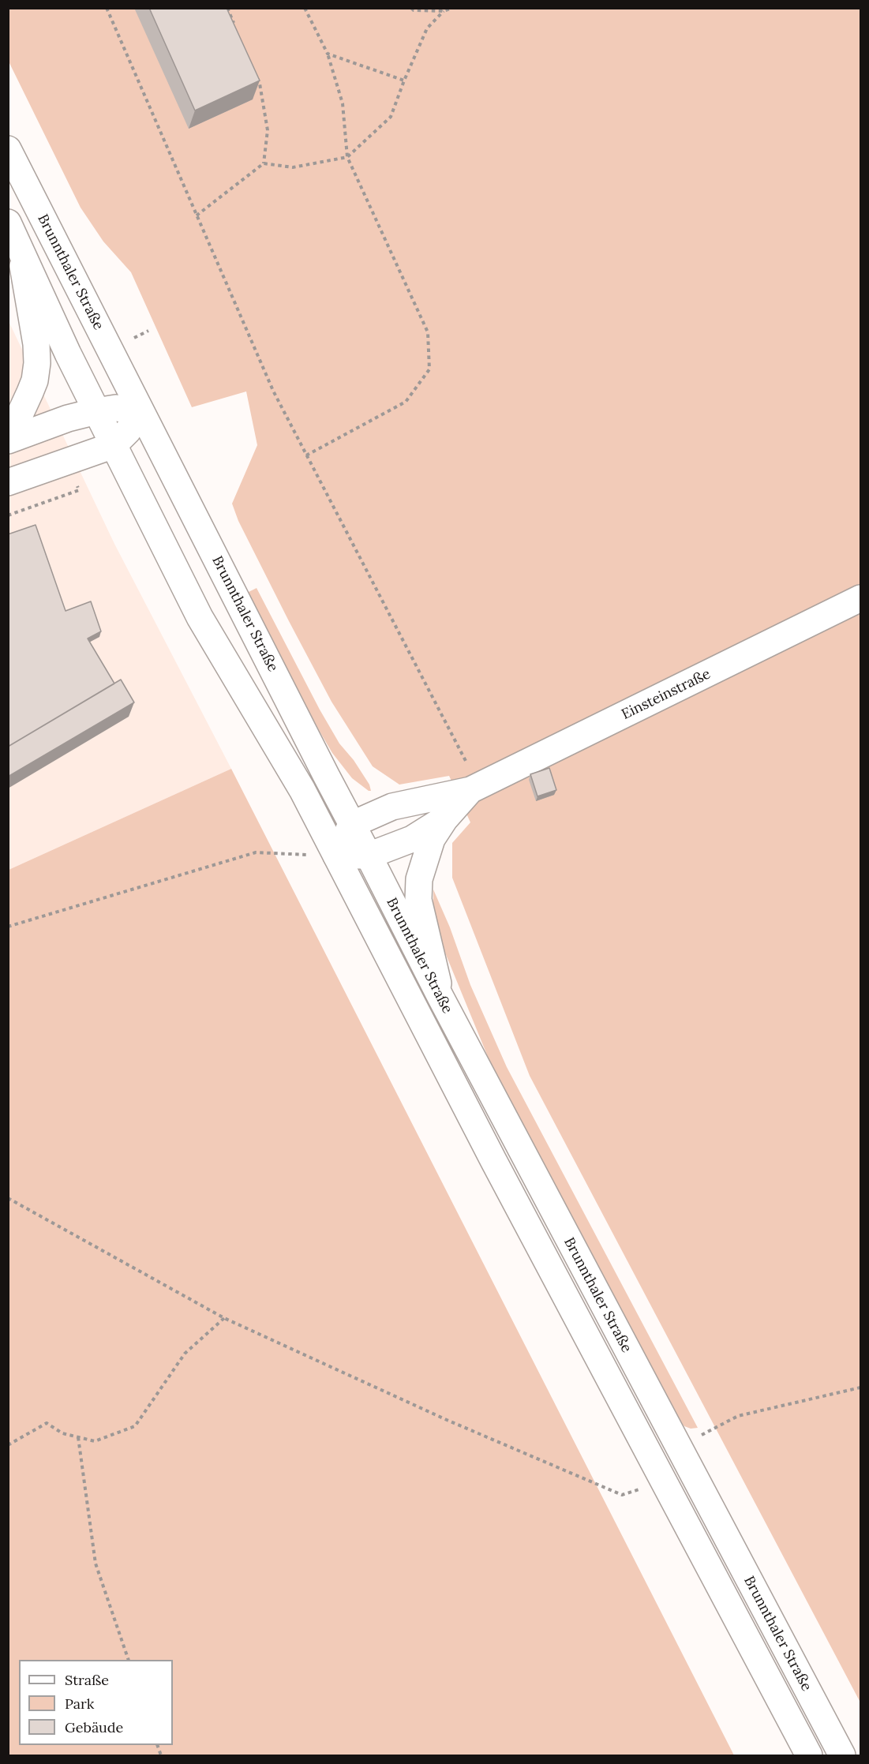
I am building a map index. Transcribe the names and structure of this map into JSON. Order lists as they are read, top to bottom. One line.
{"streets":{"main road":["Brunnthaler Straße","Einsteinstraße"]},"crossings":[["Brunnthaler Straße","Einsteinstraße"]],"legend":["Straße","Park","Gebäude"]}
